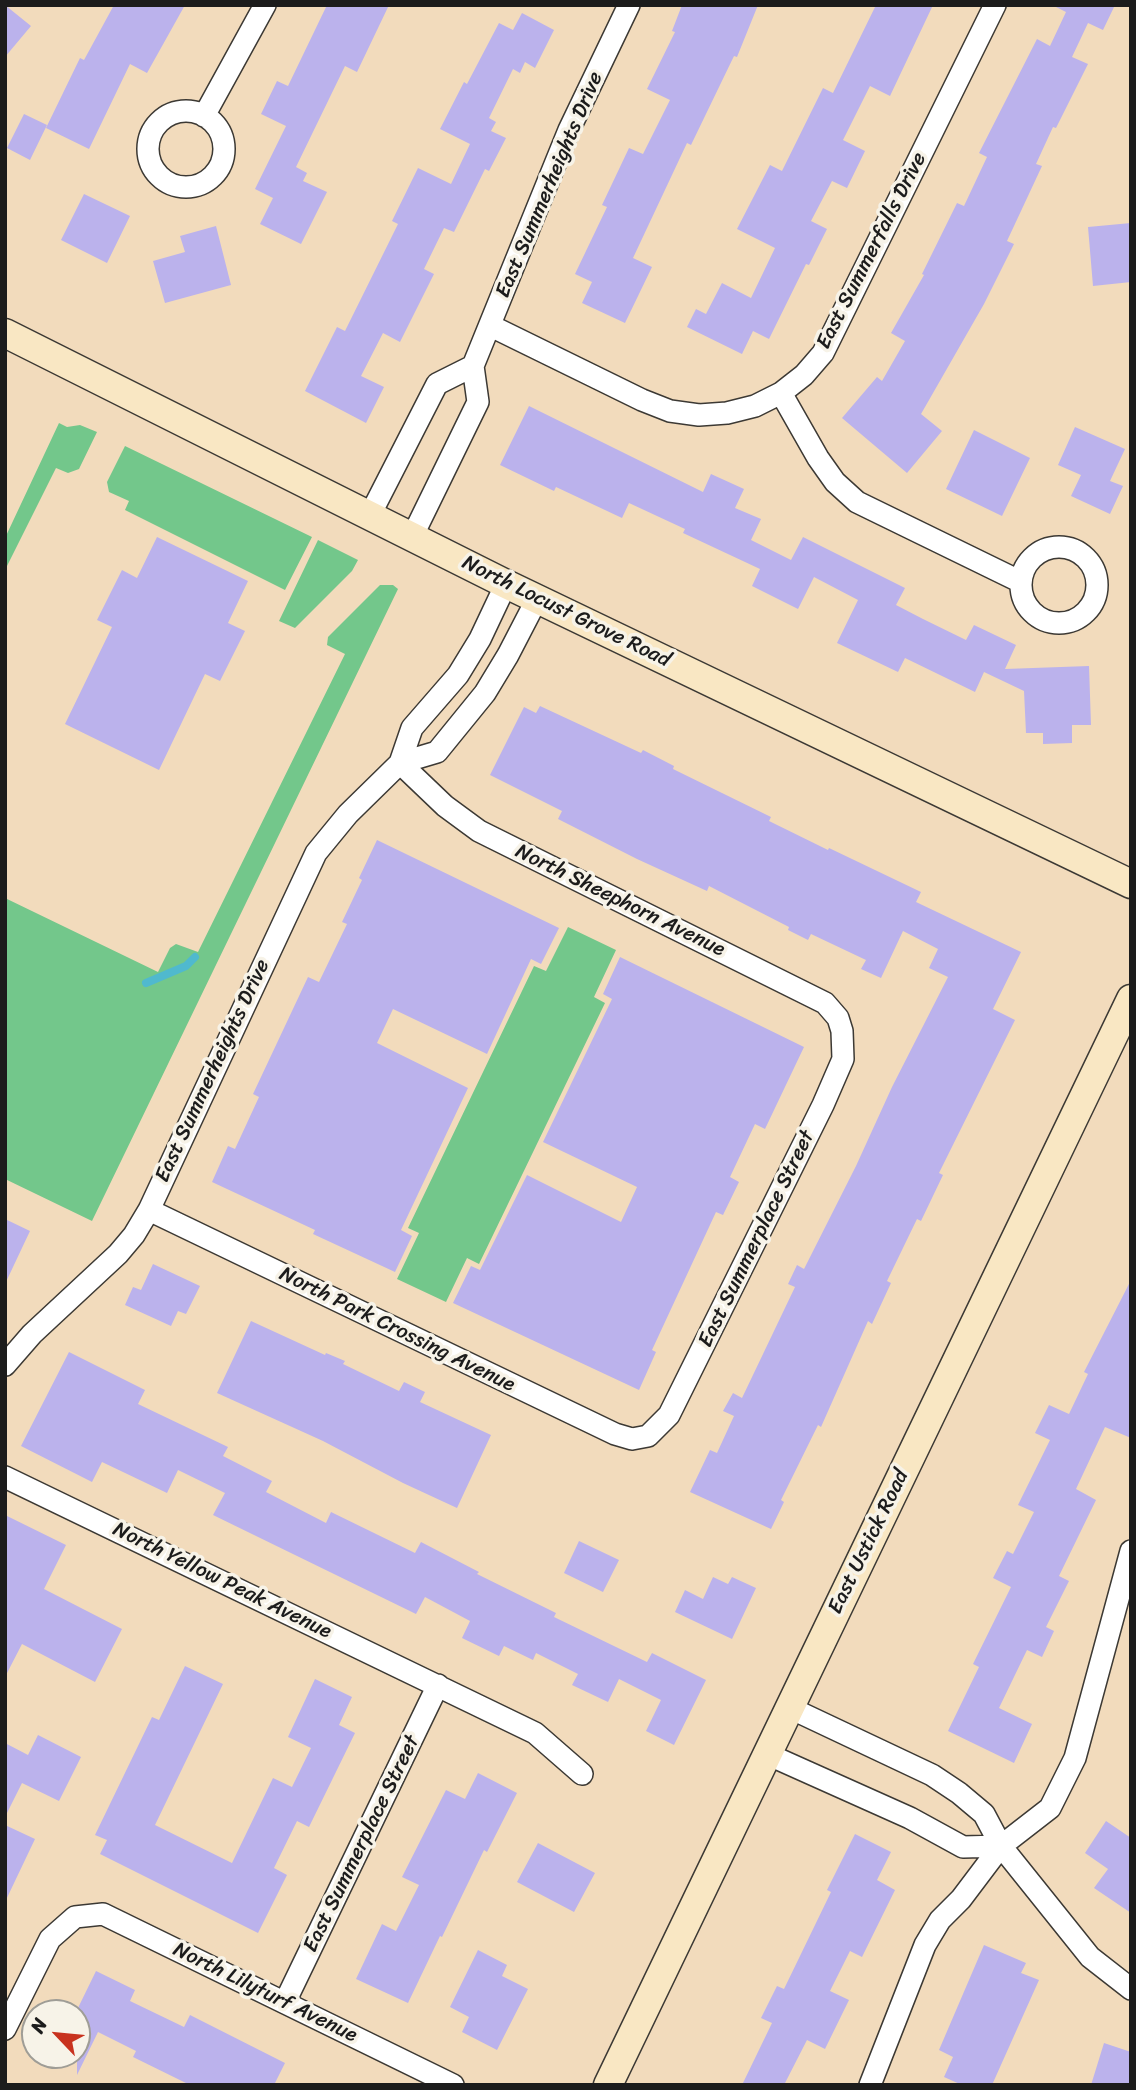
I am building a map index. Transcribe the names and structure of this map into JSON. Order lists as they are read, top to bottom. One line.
{"streets":{"main road":["North Locust Grove Road","East Ustick Road"],"street":["East Summerheights Drive","East Summerfalls Drive","North Sheephorn Avenue","East Summerplace Street","North Park Crossing Avenue","North Yellow Peak Avenue","North Lilyturf Avenue"]},"crossings":[["East Summerheights Drive","East Summerfalls Drive"],["East Summerheights Drive","North Locust Grove Road"],["East Summerheights Drive","North Sheephorn Avenue"],["East Summerheights Drive","North Park Crossing Avenue"],["North Sheephorn Avenue","East Summerplace Street"],["East Summerplace Street","North Park Crossing Avenue"],["East Summerplace Street","North Yellow Peak Avenue"],["East Summerplace Street","North Lilyturf Avenue"]],"north":"top left"}
